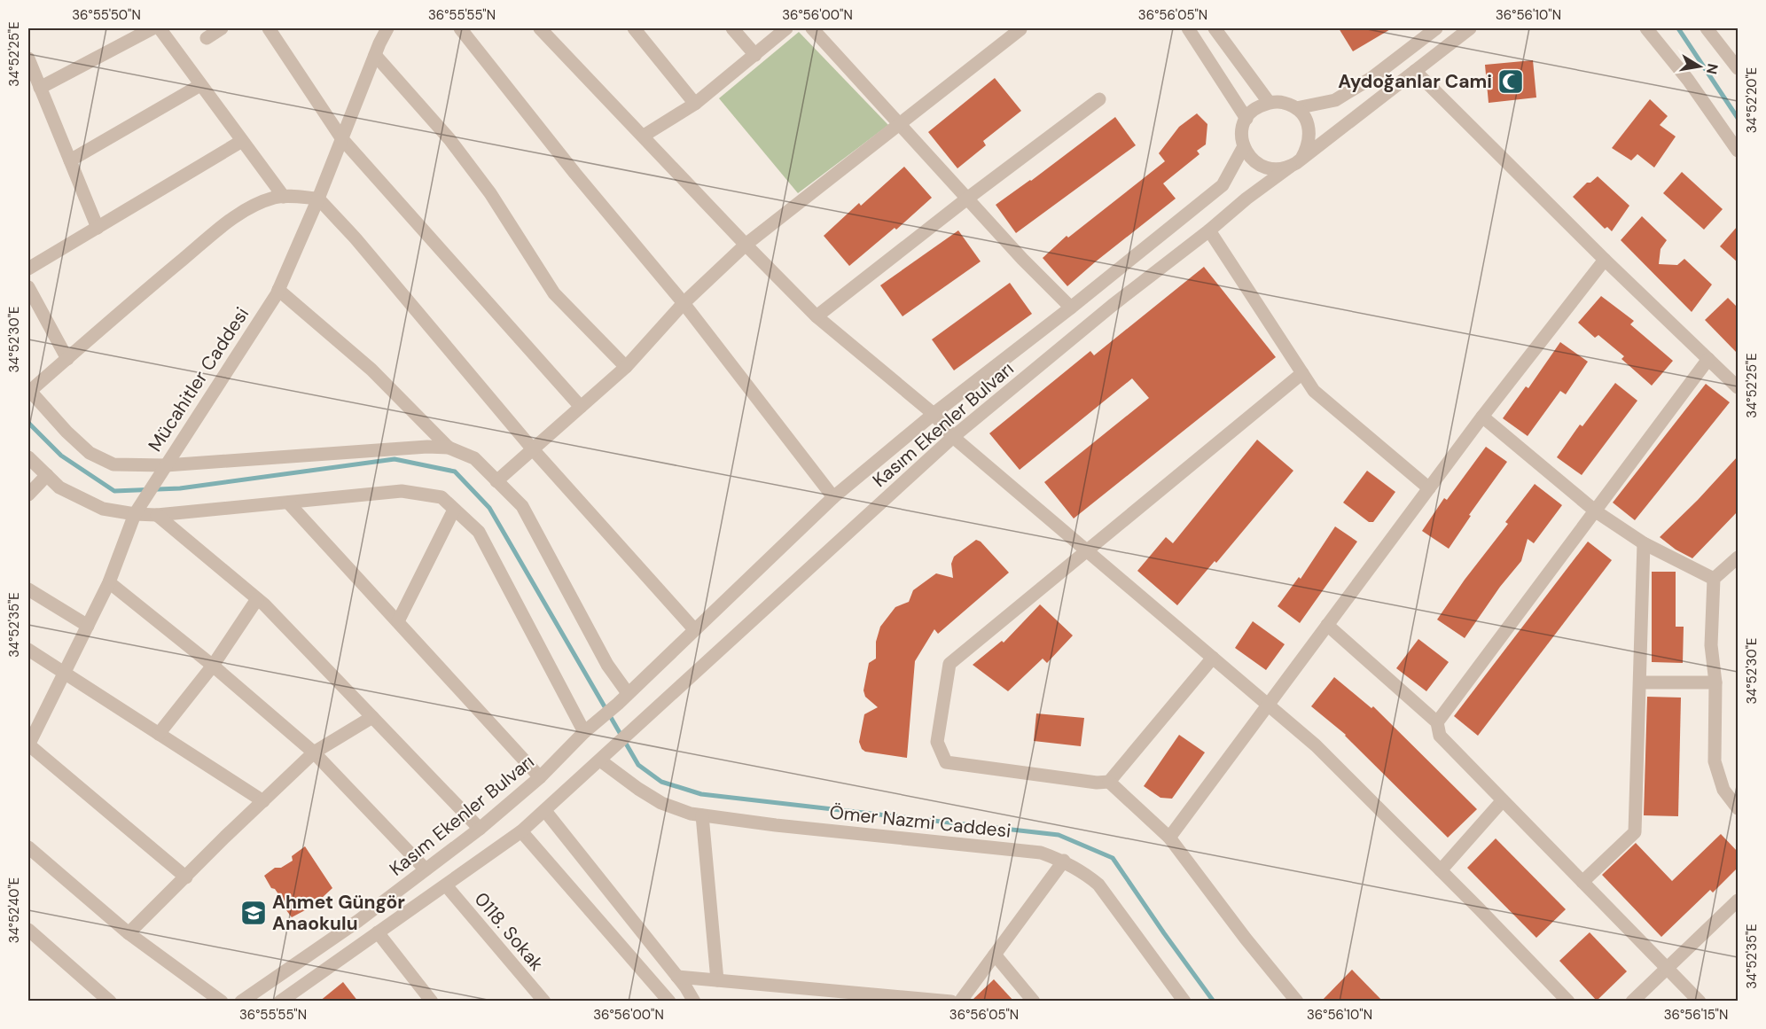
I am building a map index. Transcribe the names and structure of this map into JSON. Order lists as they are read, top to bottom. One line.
{"streets":{"street":["Mücahitler Caddesi","Kasım Ekenler Bulvarı","Ömer Nazmi Caddesi","0118. Sokak"]},"crossings":[["Kasım Ekenler Bulvarı","Ömer Nazmi Caddesi"]],"places":{"mosque":["Aydoğanlar Cami"],"school or university":["Ahmet Güngör Anaokulu"]},"north":"right","coordinates":["36°55'50\"N","36°55'55\"N","36°56'00\"N","36°56'05\"N","36°56'10\"N","34°52'25\"E","34°52'20\"E","34°52'30\"E","34°52'35\"E","34°52'40\"E","36°56'15\"N"]}
